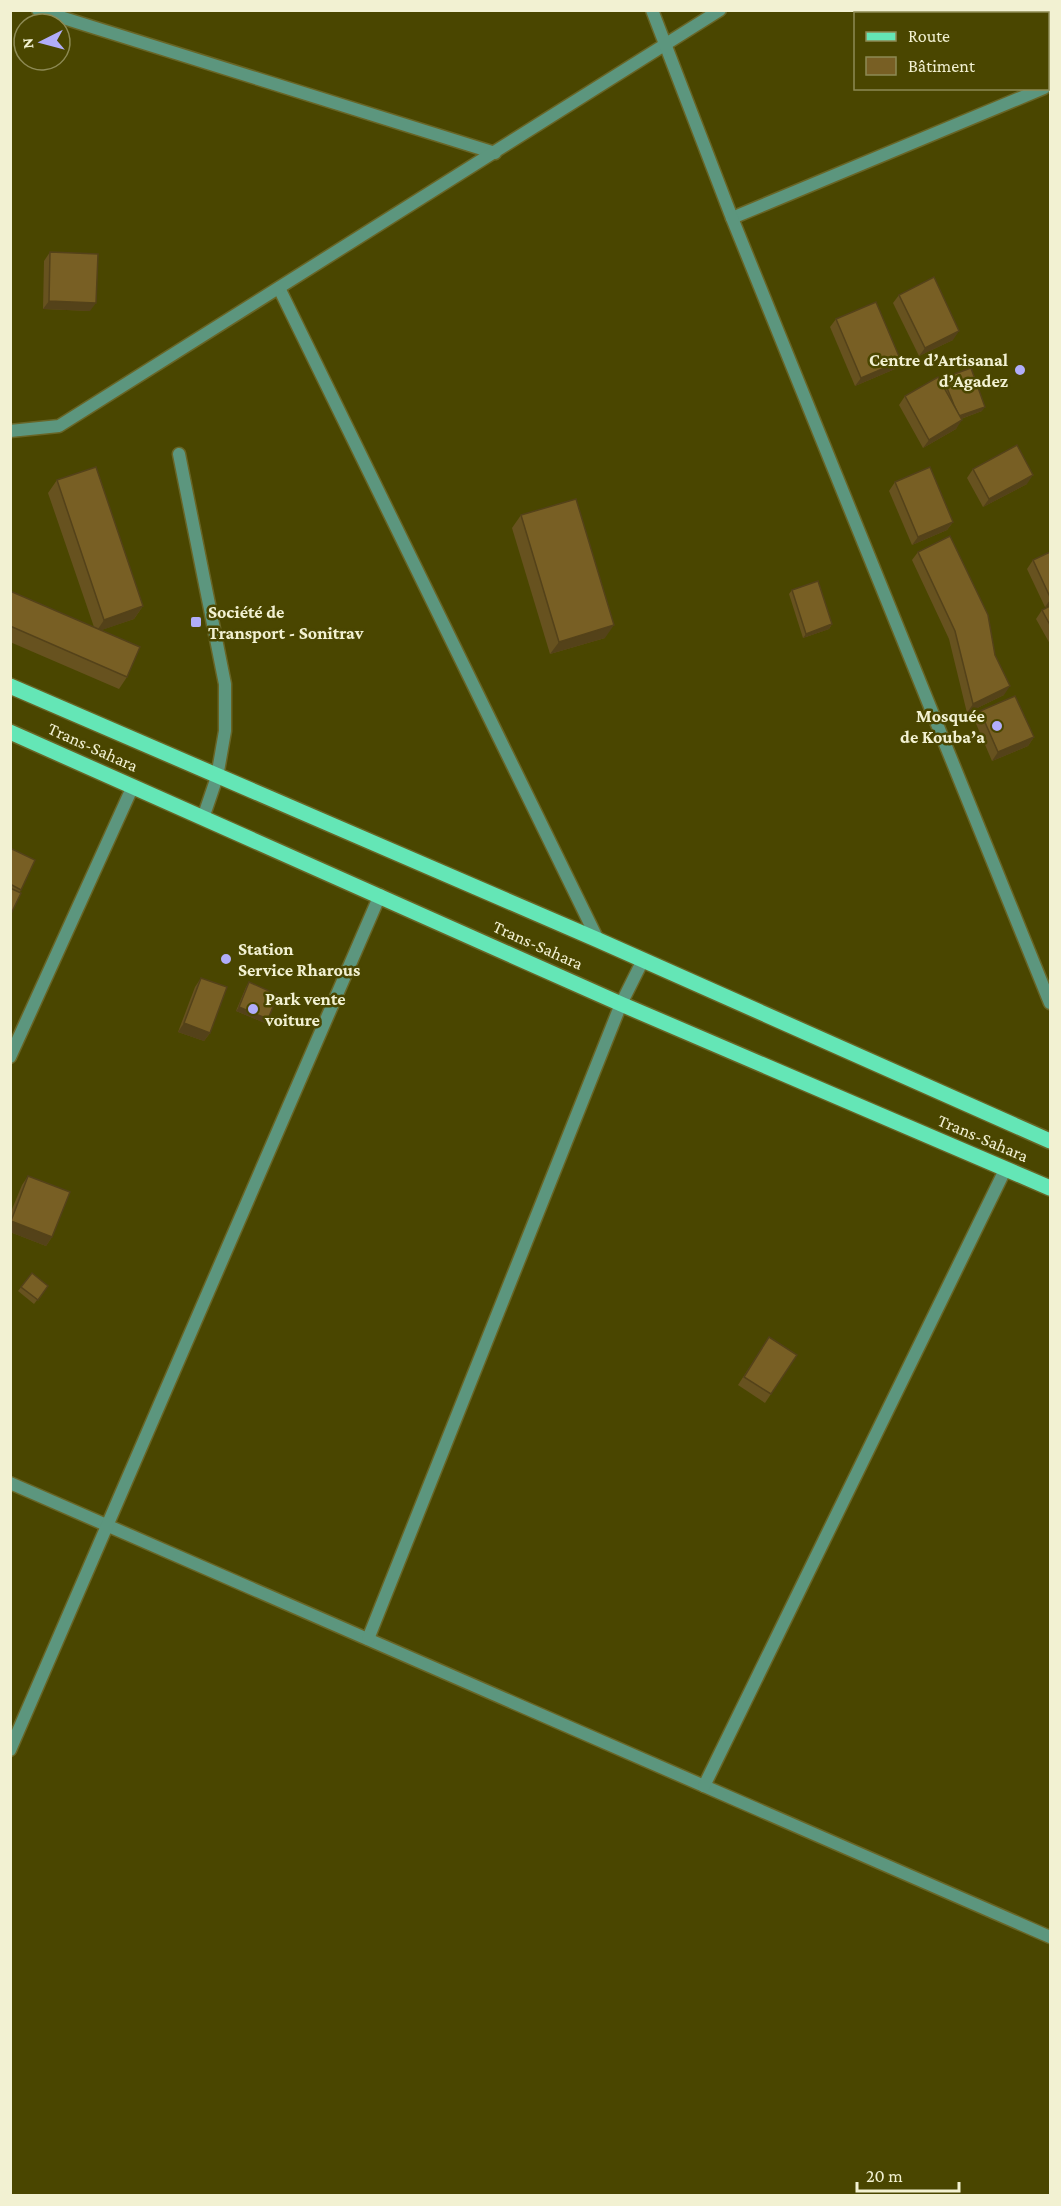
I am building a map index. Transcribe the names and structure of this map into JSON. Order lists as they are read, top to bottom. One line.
{"streets":{"main road":["Trans-Sahara"]},"places":{"other":["Centre d’Artisanal d’Agadez","Mosquée de Kouba’a","Station Service Rharous","Park vente voiture"],"transit":["Société de Transport - Sonitrav"]},"legend":["Route","Bâtiment"],"scale_bar":"20 m","north":"left"}
